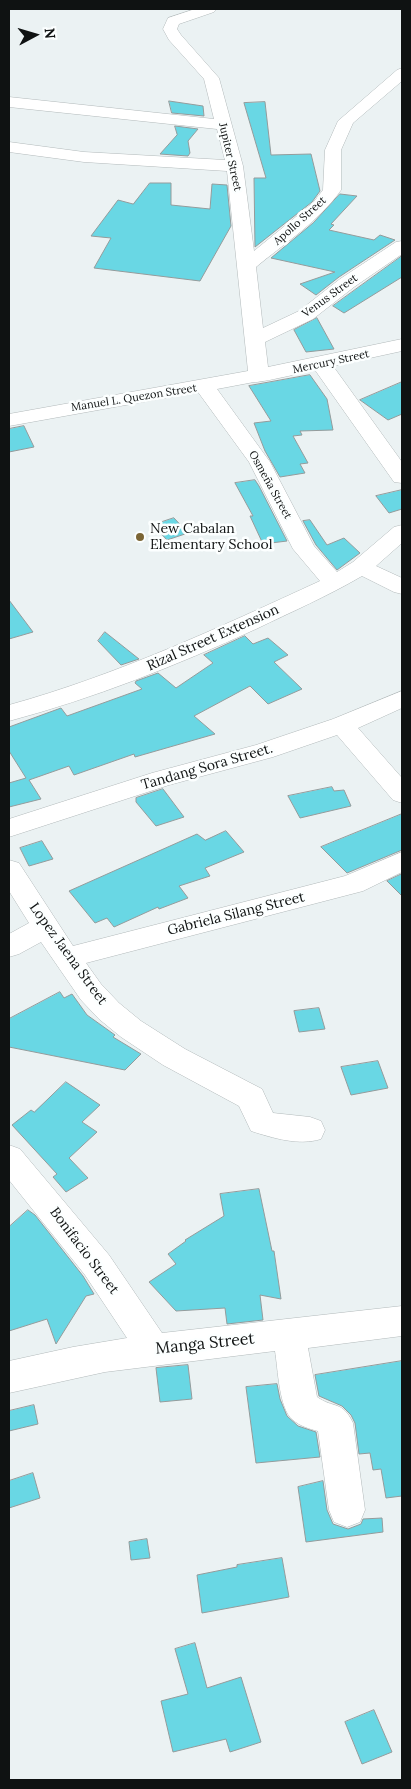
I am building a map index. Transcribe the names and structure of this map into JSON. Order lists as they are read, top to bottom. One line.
{"streets":{"street":["Jupiter Street","Apollo Street","Venus Street","Mercury Street","Manuel L. Quezon Street","Osmeña Street","Rizal Street Extension","Tandang Sora Street.","Gabriela Silang Street","Lopez Jaena Street","Bonifacio Street","Manga Street"]},"crossings":[["Jupiter Street","Apollo Street"],["Jupiter Street","Venus Street"],["Jupiter Street","Mercury Street"],["Jupiter Street","Manuel L. Quezon Street"],["Mercury Street","Manuel L. Quezon Street"],["Manuel L. Quezon Street","Osmeña Street"],["Osmeña Street","Rizal Street Extension"],["Gabriela Silang Street","Lopez Jaena Street"],["Bonifacio Street","Manga Street"]],"places":["New Cabalan Elementary School"],"north":"right"}
